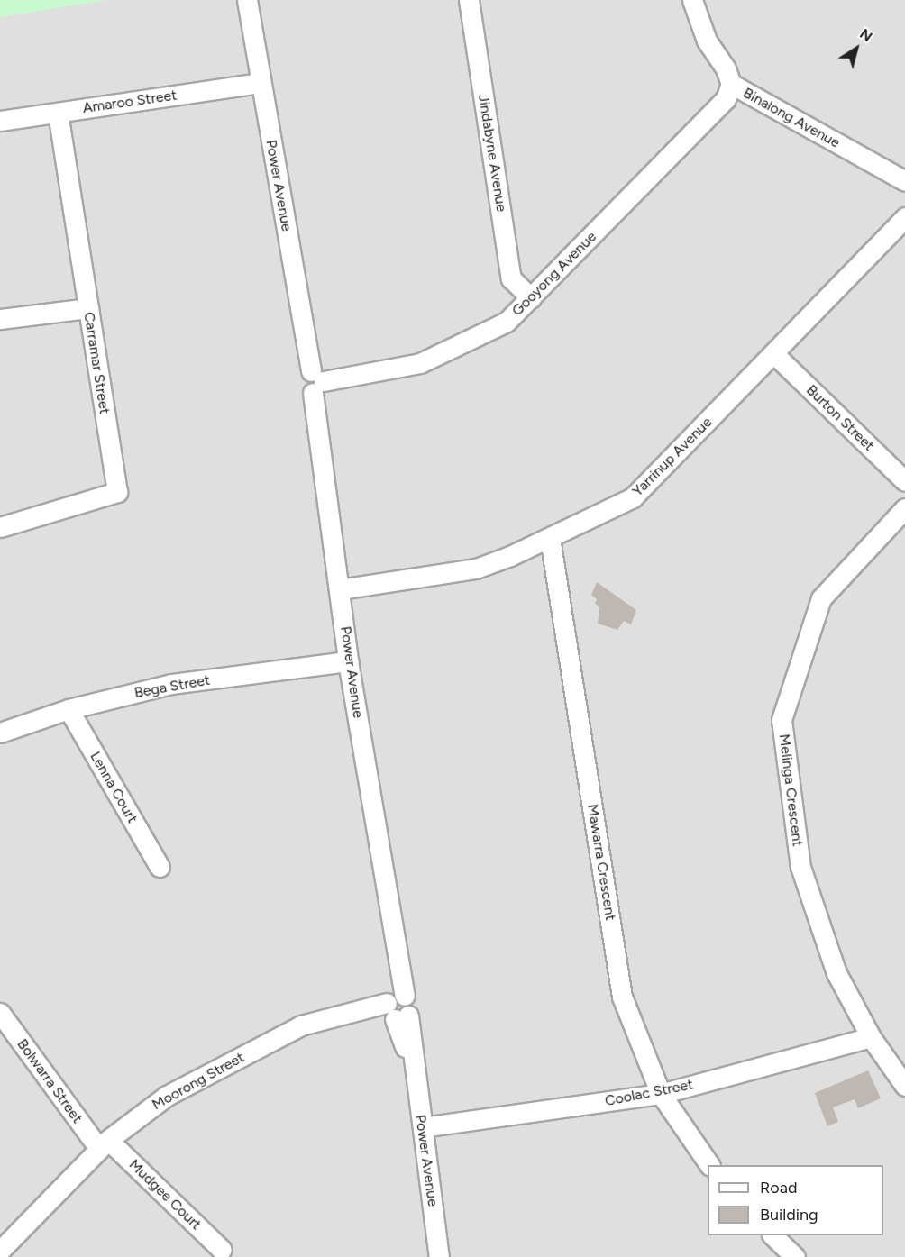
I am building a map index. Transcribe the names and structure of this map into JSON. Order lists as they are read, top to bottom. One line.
{"streets":{"street":["Amaroo Street","Binalong Avenue","Jindabyne Avenue","Power Avenue","Gooyong Avenue","Carramar Street","Burton Street","Yarrinup Avenue","Bega Street","Lenna Court","Melinga Crescent","Mawarra Crescent","Bolwarra Street","Moorong Street","Coolac Street","Mudgee Court"]},"crossings":[["Amaroo Street","Power Avenue"],["Amaroo Street","Carramar Street"],["Binalong Avenue","Gooyong Avenue"],["Jindabyne Avenue","Gooyong Avenue"],["Power Avenue","Gooyong Avenue"],["Power Avenue","Yarrinup Avenue"],["Power Avenue","Bega Street"],["Power Avenue","Moorong Street"],["Power Avenue","Coolac Street"],["Burton Street","Yarrinup Avenue"],["Yarrinup Avenue","Mawarra Crescent"],["Bega Street","Lenna Court"],["Melinga Crescent","Coolac Street"],["Mawarra Crescent","Coolac Street"],["Bolwarra Street","Moorong Street"],["Bolwarra Street","Mudgee Court"],["Moorong Street","Mudgee Court"]],"legend":["Road","Building"],"north":"top right"}
